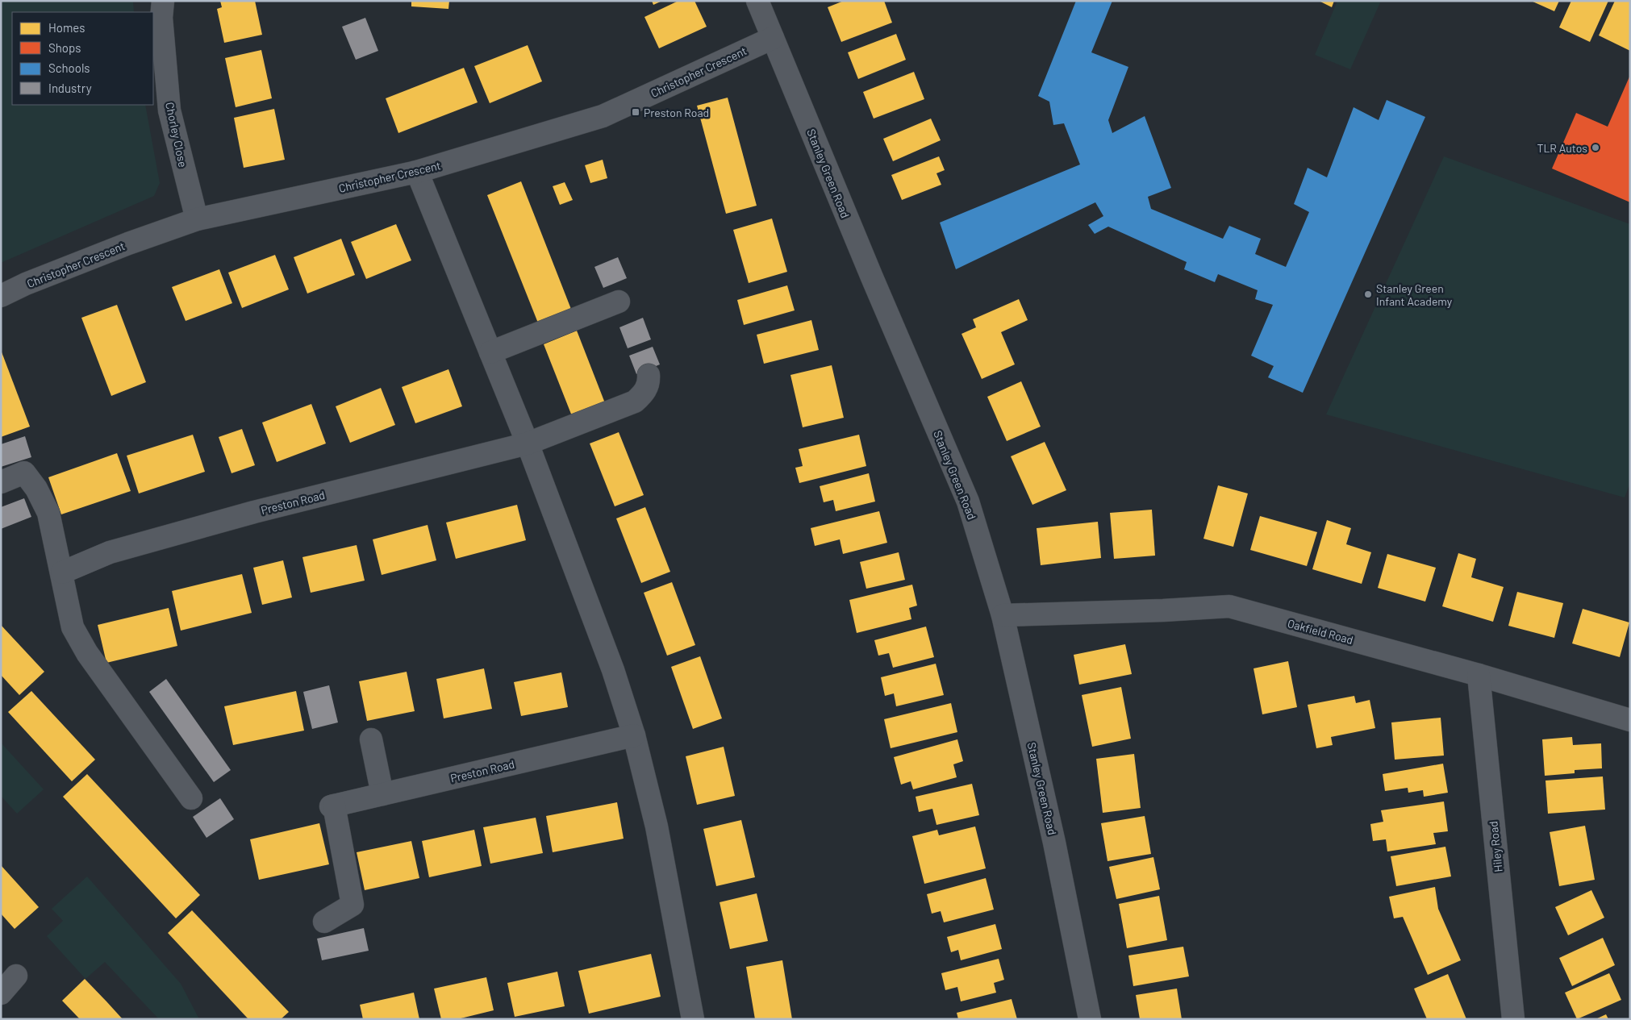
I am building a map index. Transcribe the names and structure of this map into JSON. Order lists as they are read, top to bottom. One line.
{"streets":{"street":["Christopher Crescent","Chorley Close","Stanley Green Road","Preston Road","Oakfield Road","Hiley Road"]},"crossings":[["Christopher Crescent","Chorley Close"],["Christopher Crescent","Stanley Green Road"],["Stanley Green Road","Oakfield Road"],["Oakfield Road","Hiley Road"]],"places":{"transit":["Preston Road"],"other":["TLR Autos","Stanley Green Infant Academy"]},"legend":["Homes","Shops","Schools","Industry"]}
